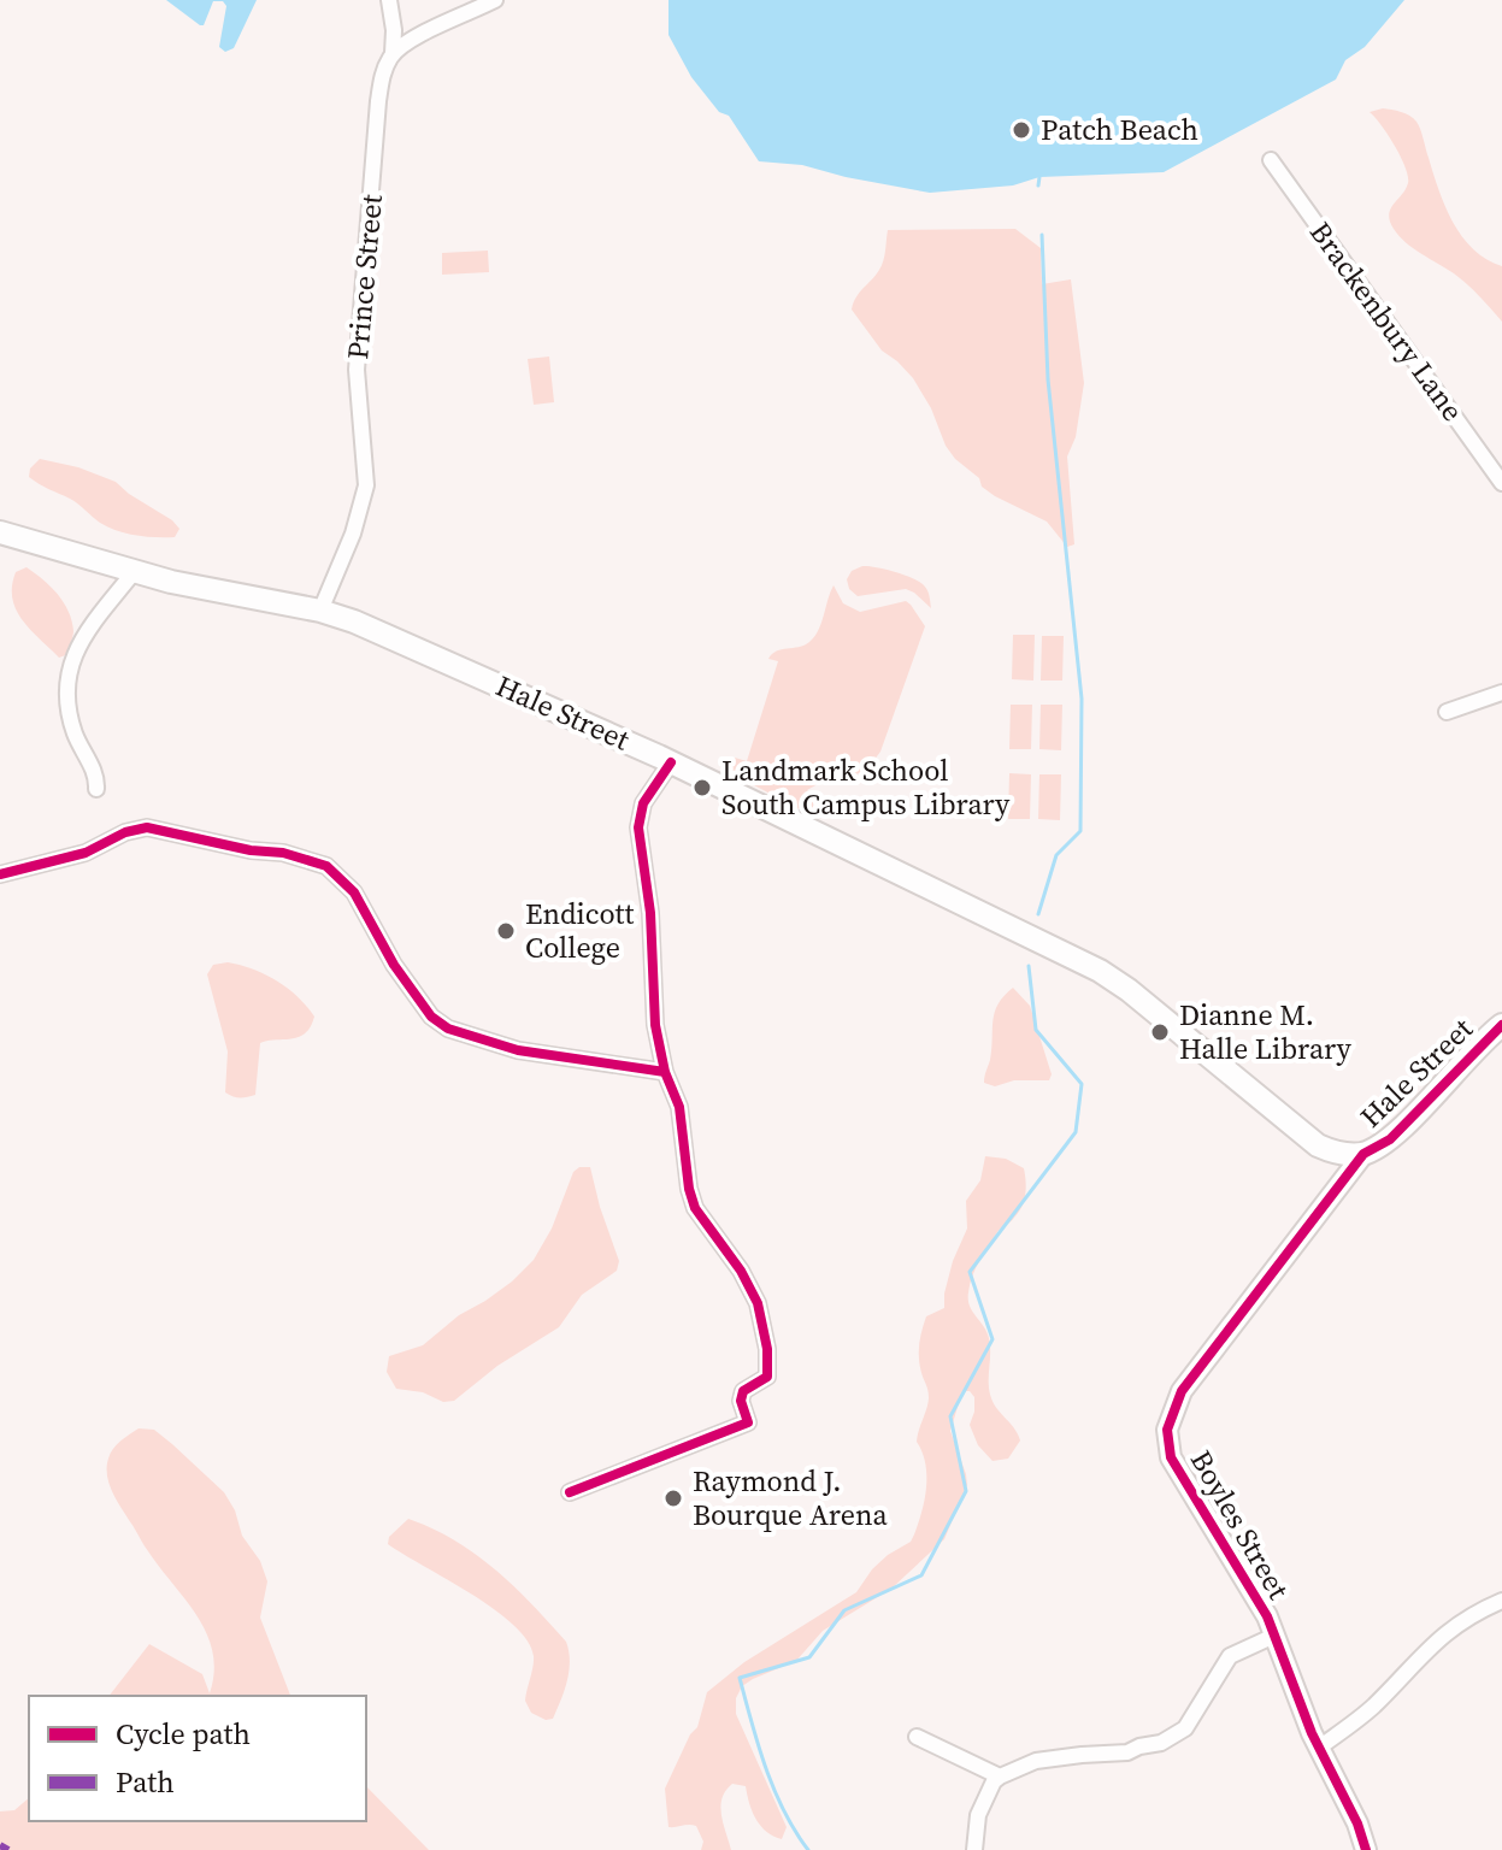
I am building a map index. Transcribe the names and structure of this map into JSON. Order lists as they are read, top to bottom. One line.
{"streets":{"main road":["Hale Street"],"street":["Prince Street","Brackenbury Lane","Boyles Street"]},"crossings":[["Prince Street","Hale Street"],["Hale Street","Boyles Street"]],"places":["Patch Beach","Landmark School South Campus Library","Endicott College","Dianne M. Halle Library","Raymond J. Bourque Arena"],"legend":["Cycle path","Path"]}
